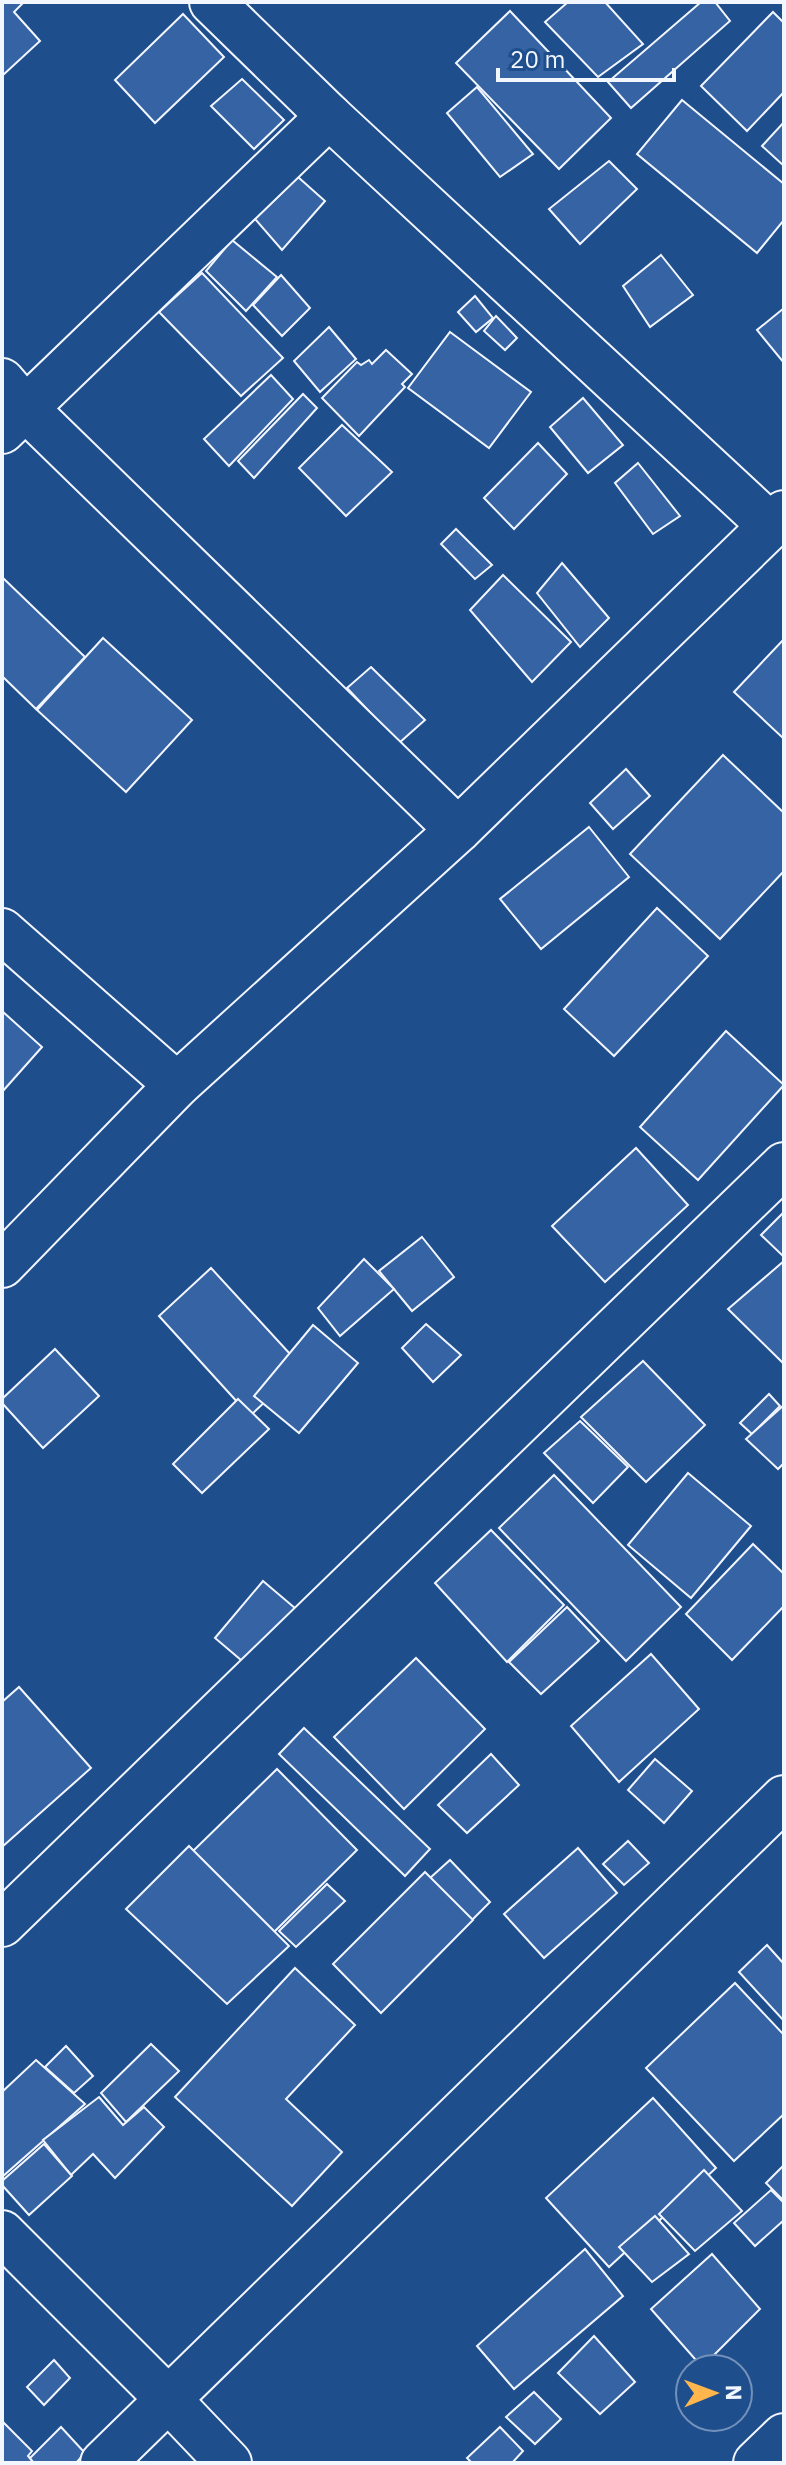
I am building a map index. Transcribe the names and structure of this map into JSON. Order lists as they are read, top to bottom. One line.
{"scale_bar":"20 m","north":"right"}
